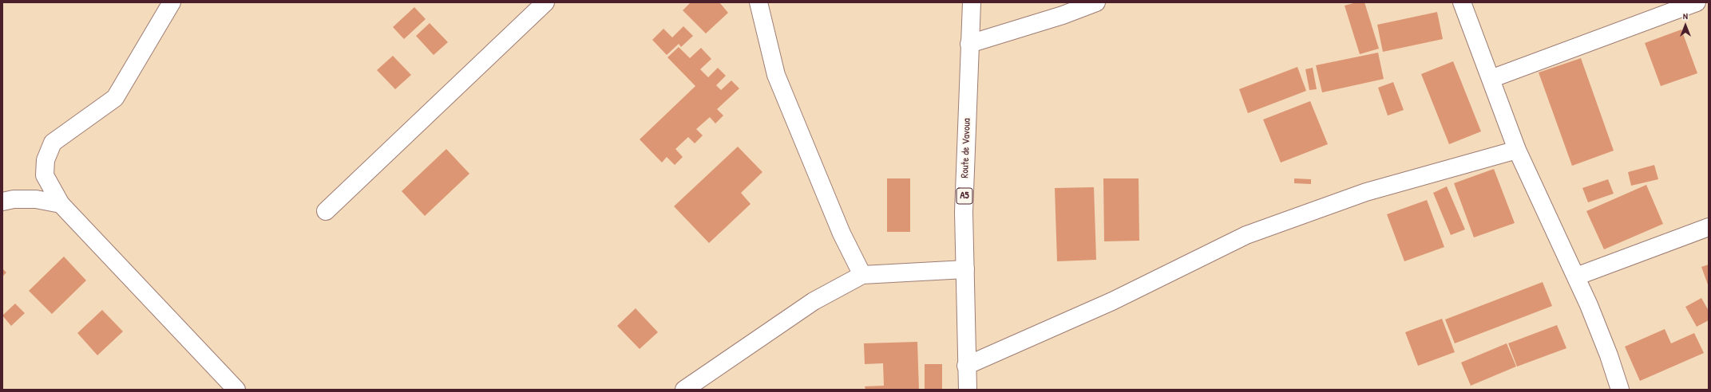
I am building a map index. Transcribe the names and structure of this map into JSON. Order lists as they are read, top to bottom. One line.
{"streets":{"street":["Route de Vavoua","A5"]},"north":"top"}
